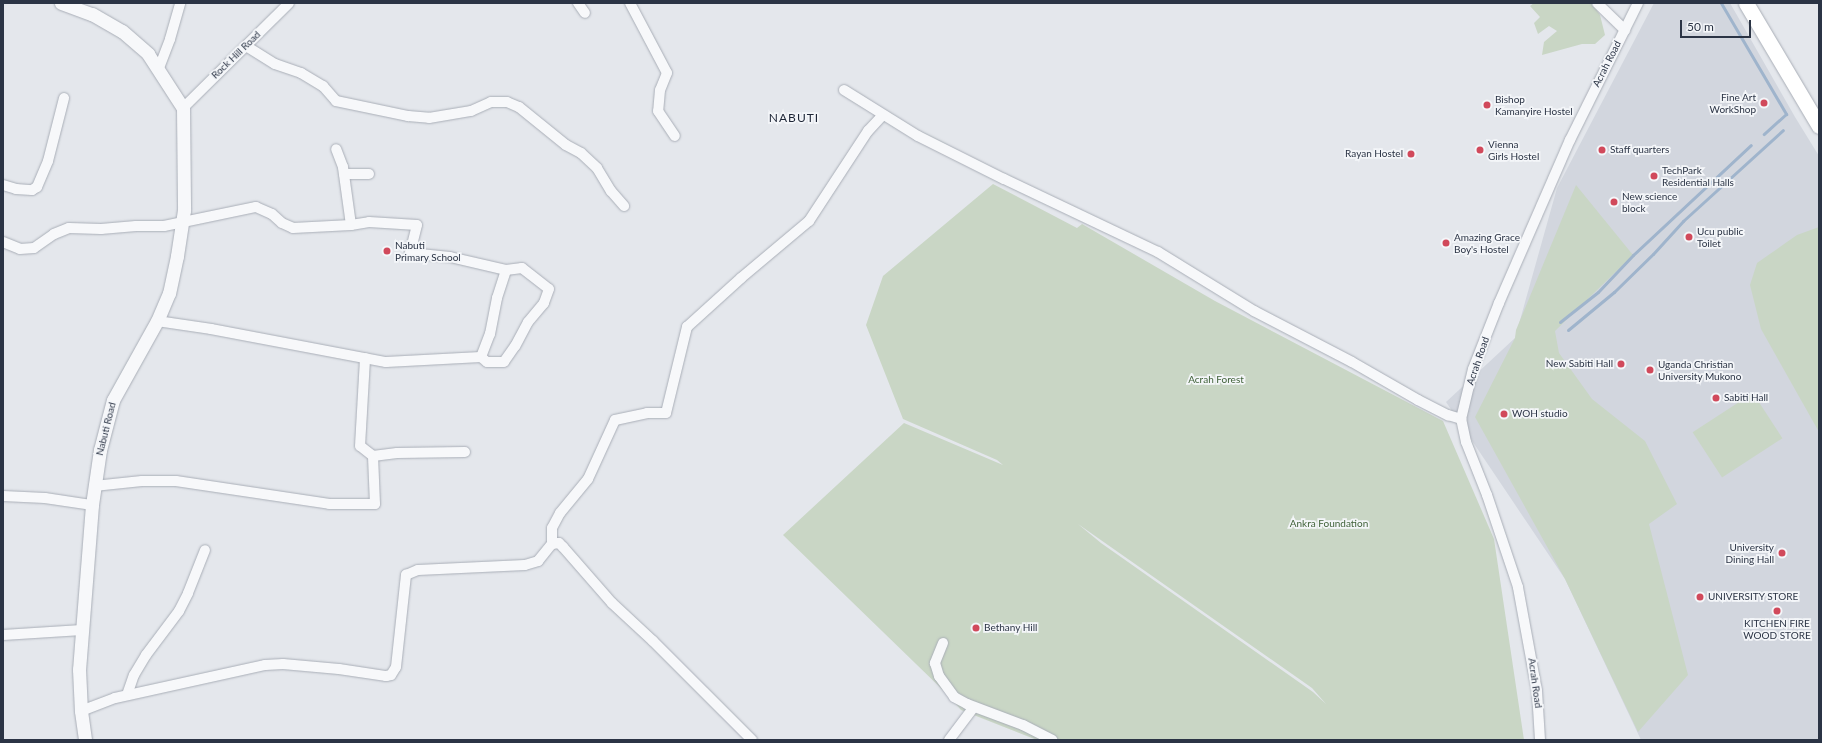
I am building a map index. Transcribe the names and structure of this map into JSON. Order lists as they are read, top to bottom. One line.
{"streets":{"street":["Rock Hill Road","Acrah Road","Nabuti Road"]},"crossings":[["Rock Hill Road","Nabuti Road"]],"districts":["NABUTI"],"parks":["Acrah Forest","Ankra Foundation"],"places":["Fine Art WorkShop","Bishop Kamanyire Hostel","Vienna Girls Hostel","Staff quarters","Rayan Hostel","TechPark Residential Halls","New science block","Ucu public Toilet","Amazing Grace Boy's Hostel","Nabuti Primary School","New Sabiti Hall","Uganda Christian University Mukono","Sabiti Hall","WOH studio","University Dining Hall","UNIVERSITY STORE","KITCHEN FIRE WOOD STORE","Bethany Hill"],"scale_bar":"50 m"}
